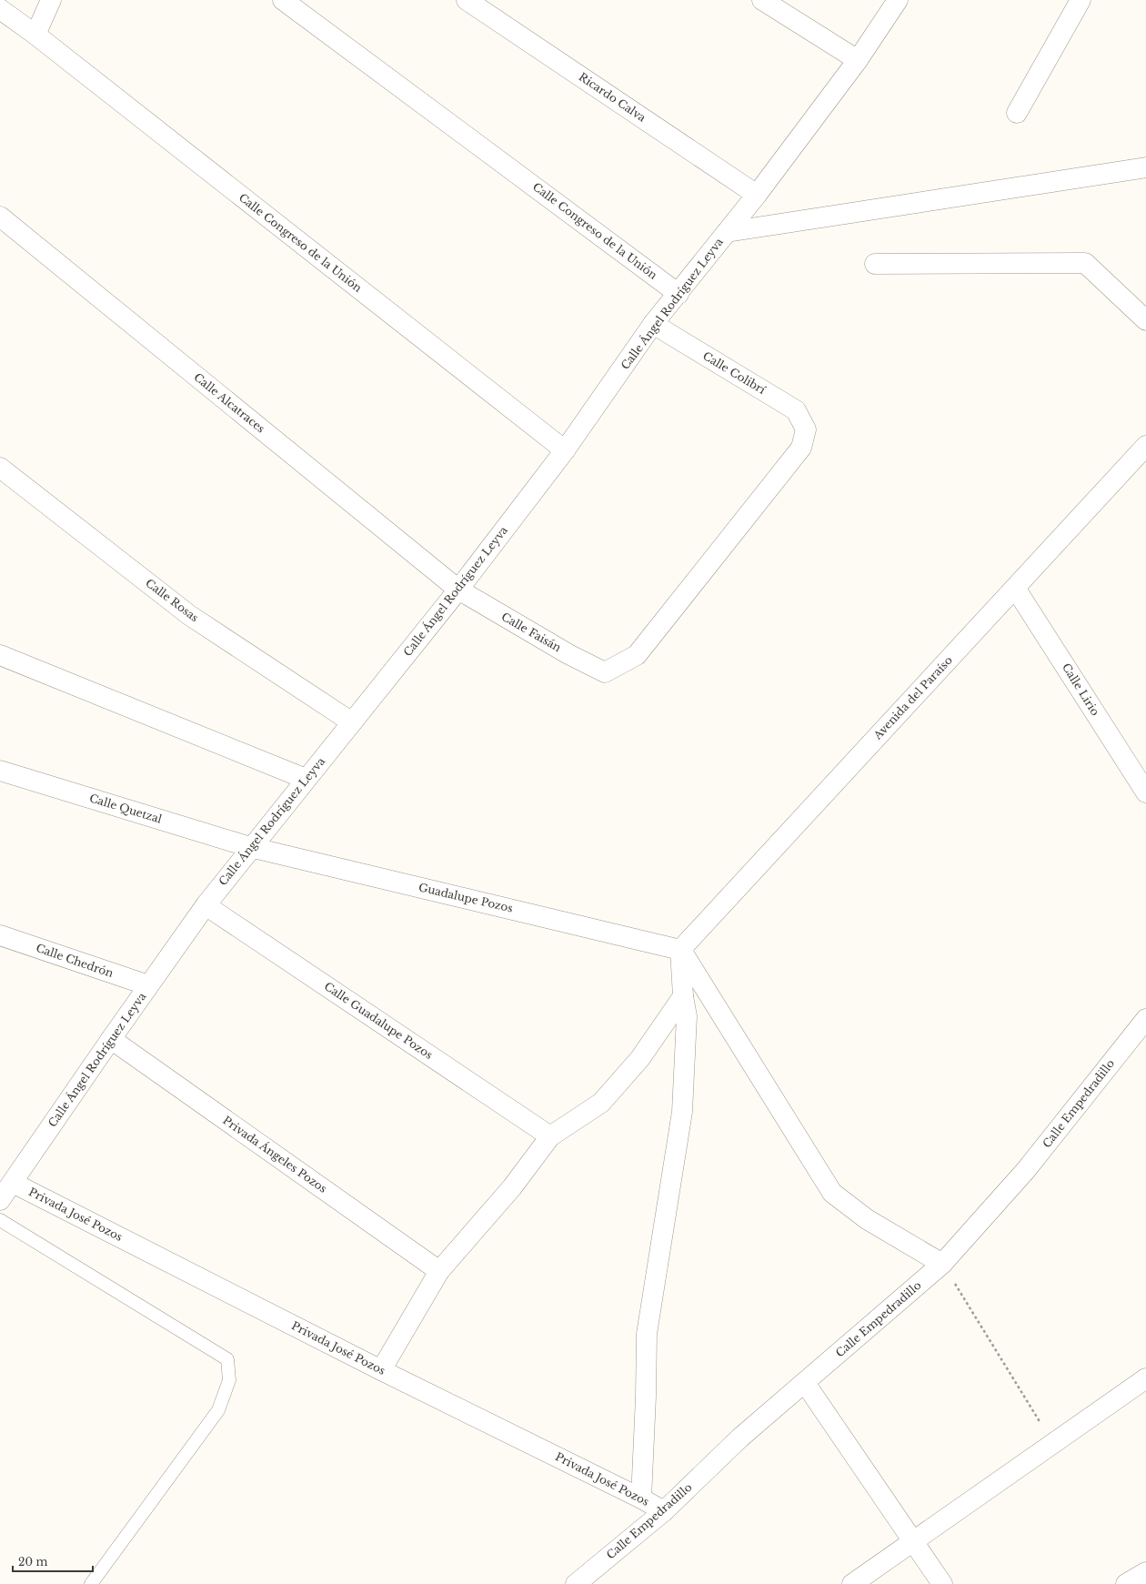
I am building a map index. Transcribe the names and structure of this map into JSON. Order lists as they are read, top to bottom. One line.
{"streets":{"street":["Ricardo Calva","Calle Congreso de la Unión","Calle Ángel Rodríguez Leyva","Calle Colibrí","Calle Alcatraces","Calle Rosas","Calle Faisán","Calle Lirio","Avenida del Paraíso","Calle Quetzal","Guadalupe Pozos","Calle Chedrón","Calle Guadalupe Pozos","Calle Empedradillo","Privada Ángeles Pozos","Privada José Pozos"]},"crossings":[["Ricardo Calva","Calle Ángel Rodríguez Leyva"],["Calle Congreso de la Unión","Calle Ángel Rodríguez Leyva"],["Calle Ángel Rodríguez Leyva","Calle Colibrí"],["Calle Ángel Rodríguez Leyva","Calle Alcatraces"],["Calle Ángel Rodríguez Leyva","Calle Rosas"],["Calle Ángel Rodríguez Leyva","Calle Faisán"],["Calle Ángel Rodríguez Leyva","Calle Quetzal"],["Calle Ángel Rodríguez Leyva","Guadalupe Pozos"],["Calle Ángel Rodríguez Leyva","Calle Chedrón"],["Calle Ángel Rodríguez Leyva","Calle Guadalupe Pozos"],["Calle Ángel Rodríguez Leyva","Privada Ángeles Pozos"],["Calle Ángel Rodríguez Leyva","Privada José Pozos"],["Calle Colibrí","Calle Faisán"],["Calle Alcatraces","Calle Faisán"],["Calle Lirio","Avenida del Paraíso"],["Avenida del Paraíso","Guadalupe Pozos"],["Calle Quetzal","Guadalupe Pozos"],["Calle Empedradillo","Privada José Pozos"]],"scale_bar":"20 m"}
